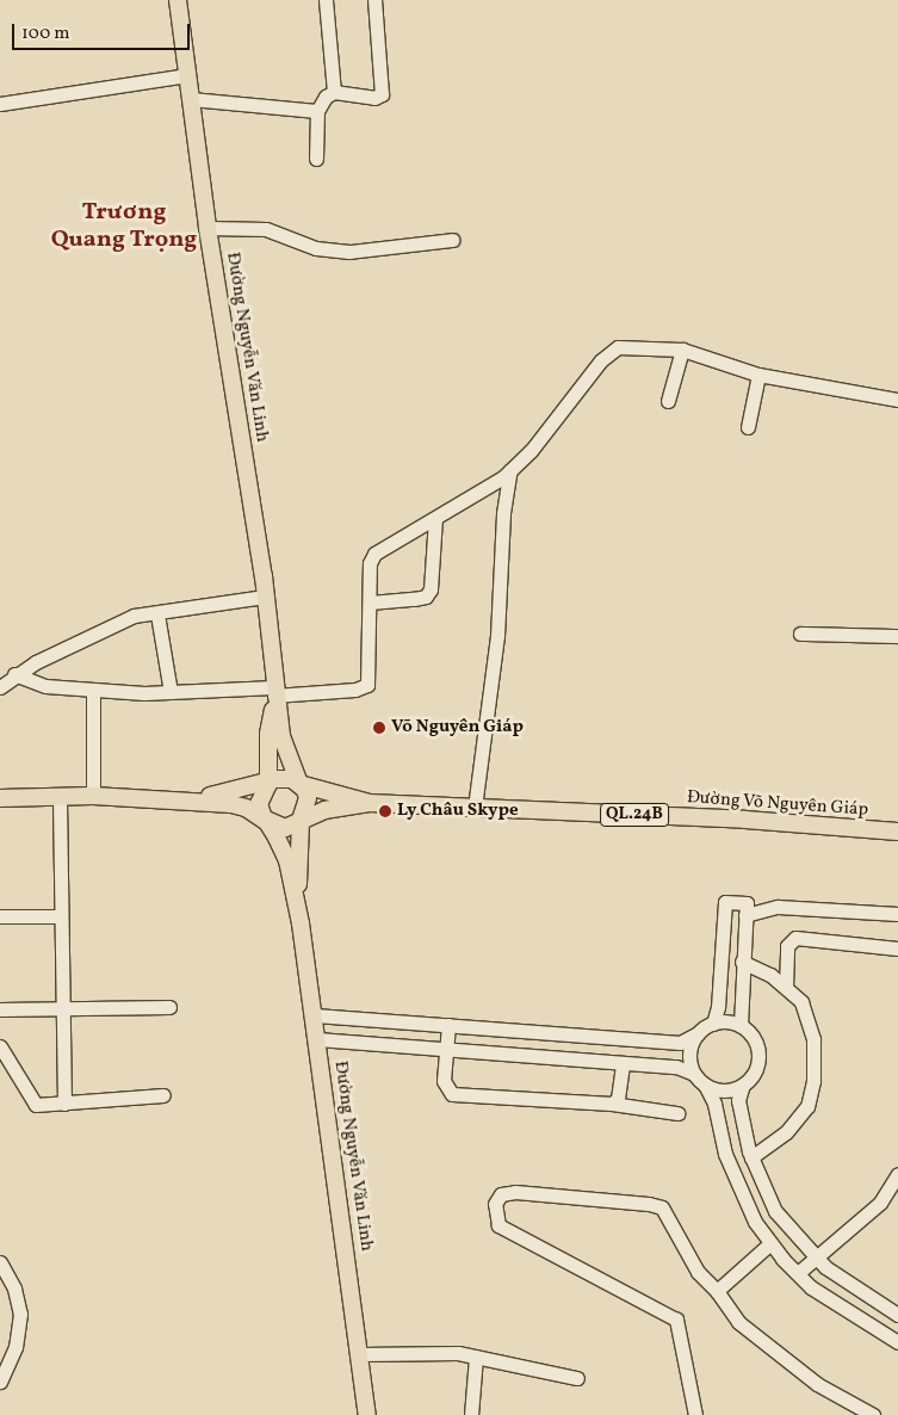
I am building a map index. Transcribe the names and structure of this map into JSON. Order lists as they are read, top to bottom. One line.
{"streets":{"main road":["Đường Nguyễn Văn Linh","Đường Võ Nguyên Giáp","QL.24B"]},"crossings":[["Đường Nguyễn Văn Linh","Đường Võ Nguyên Giáp"]],"districts":["Trương Quang Trọng"],"places":["Võ Nguyên Giáp","Ly Châu Skype"],"scale_bar":"100 m"}
